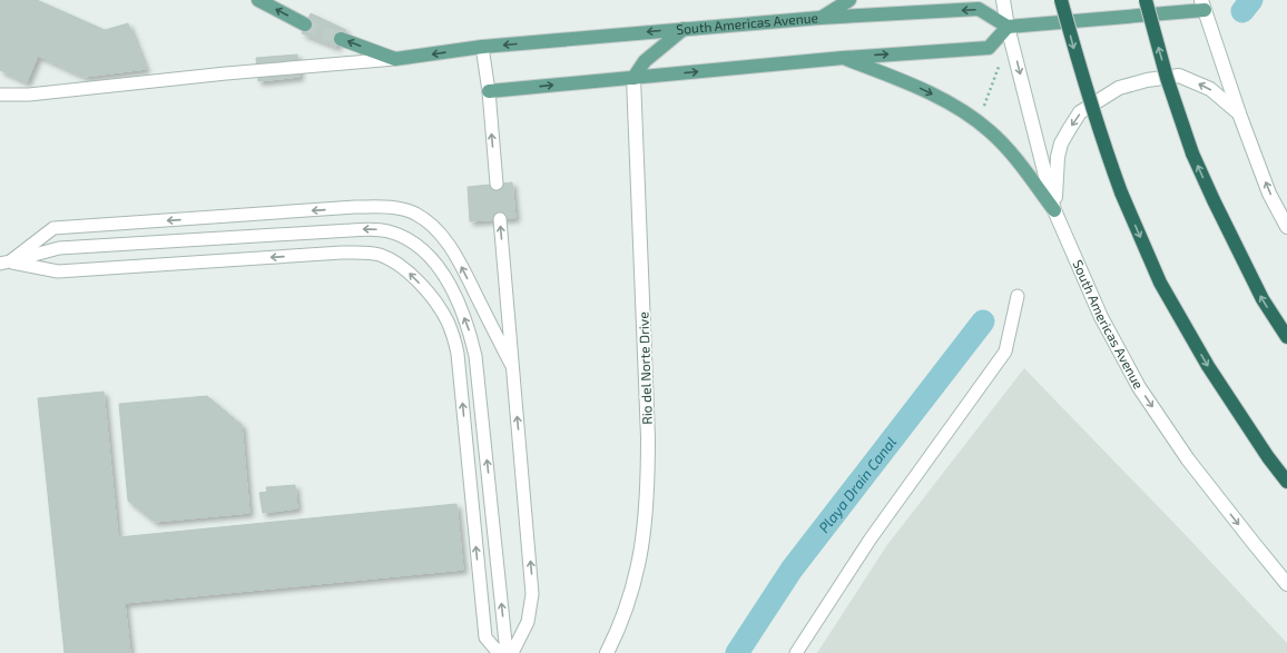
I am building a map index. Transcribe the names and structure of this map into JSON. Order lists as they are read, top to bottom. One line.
{"streets":{"main road":["South Americas Avenue","Rio del Norte Drive"]},"water":["Playa Drain Canal"]}
